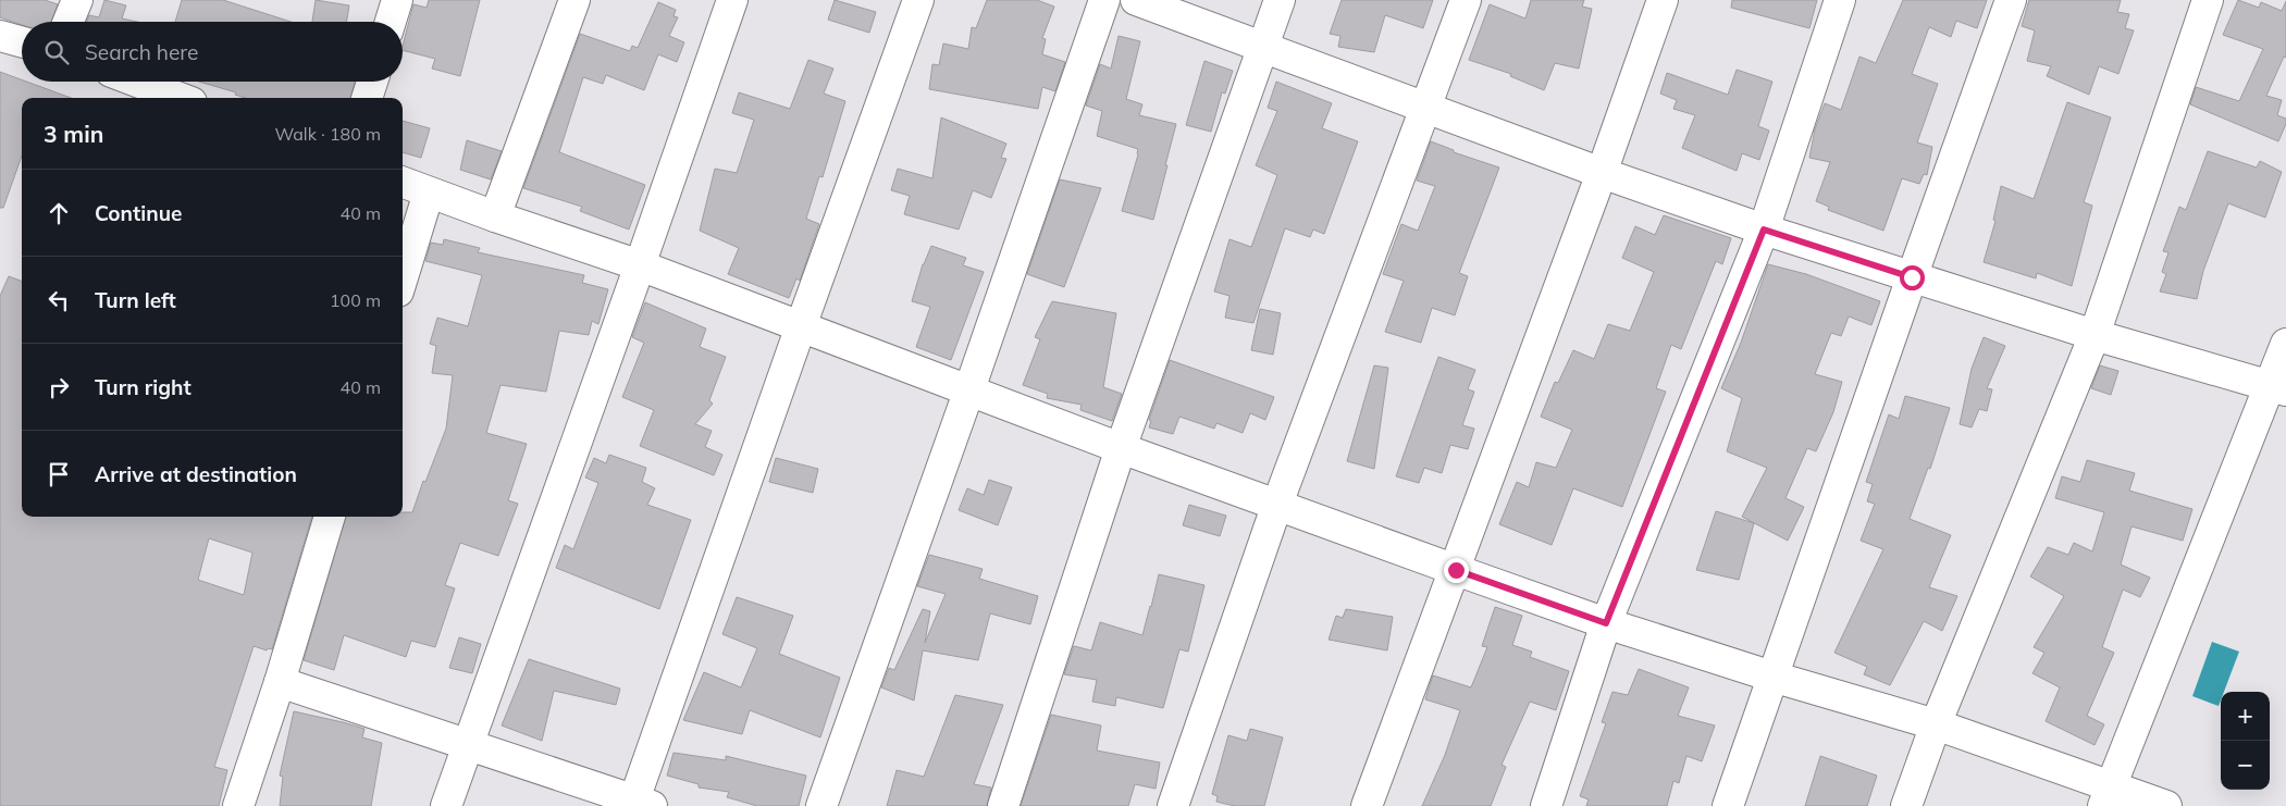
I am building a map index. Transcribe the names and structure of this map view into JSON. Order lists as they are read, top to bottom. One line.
{"page":{"search":"Search here","heading":["3 min","Walk · 180 m"],"list":[["Continue","40 m"],["Turn left","100 m"],["Turn right","40 m"],"Arrive at destination"],"map_buttons":["+","−"]}}
